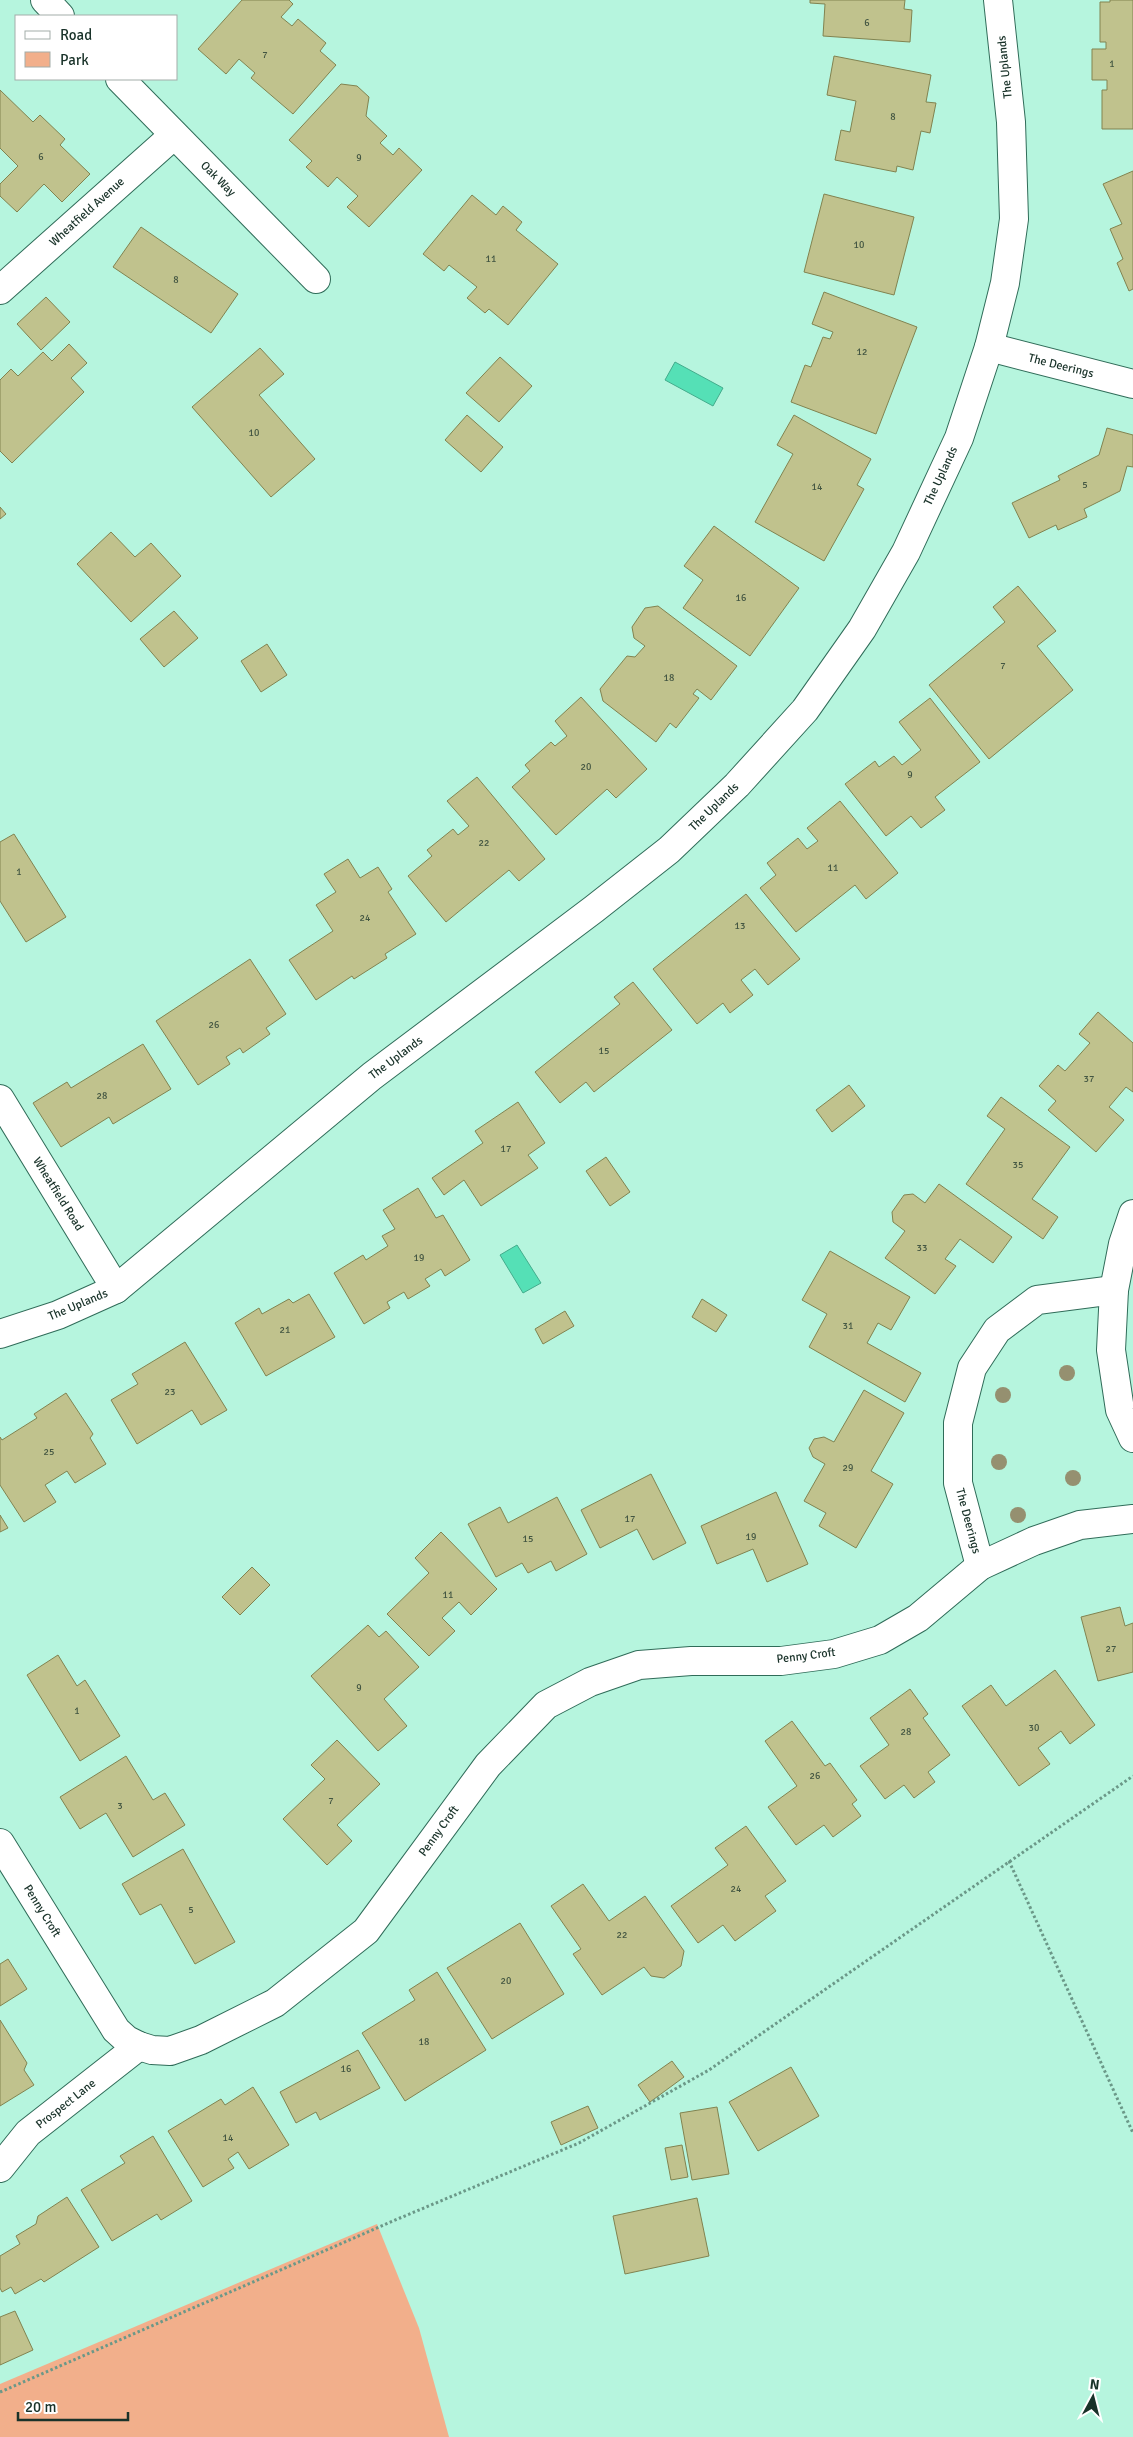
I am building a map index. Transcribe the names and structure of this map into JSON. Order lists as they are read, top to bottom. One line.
{"streets":{"street":["The Uplands","Oak Way","Wheatfield Avenue","The Deerings","Wheatfield Road","Penny Croft","Prospect Lane"]},"crossings":[["The Uplands","The Deerings"],["The Uplands","Wheatfield Road"],["Oak Way","Wheatfield Avenue"],["The Deerings","Penny Croft"],["Penny Croft","Prospect Lane"]],"house_numbers":["6","7","1","8","6","9","10","11","8","12","10","5","14","16","7","18","20","9","22","11","1","24","13","26","15","37","28","17","35","33","19","31","21","23","25","29","17","19","15","11","27","9","1","30","28","26","7","3","24","5","22","20","18","16","14"],"legend":["Road","Park"],"scale_bar":"20 m","north":"top"}
